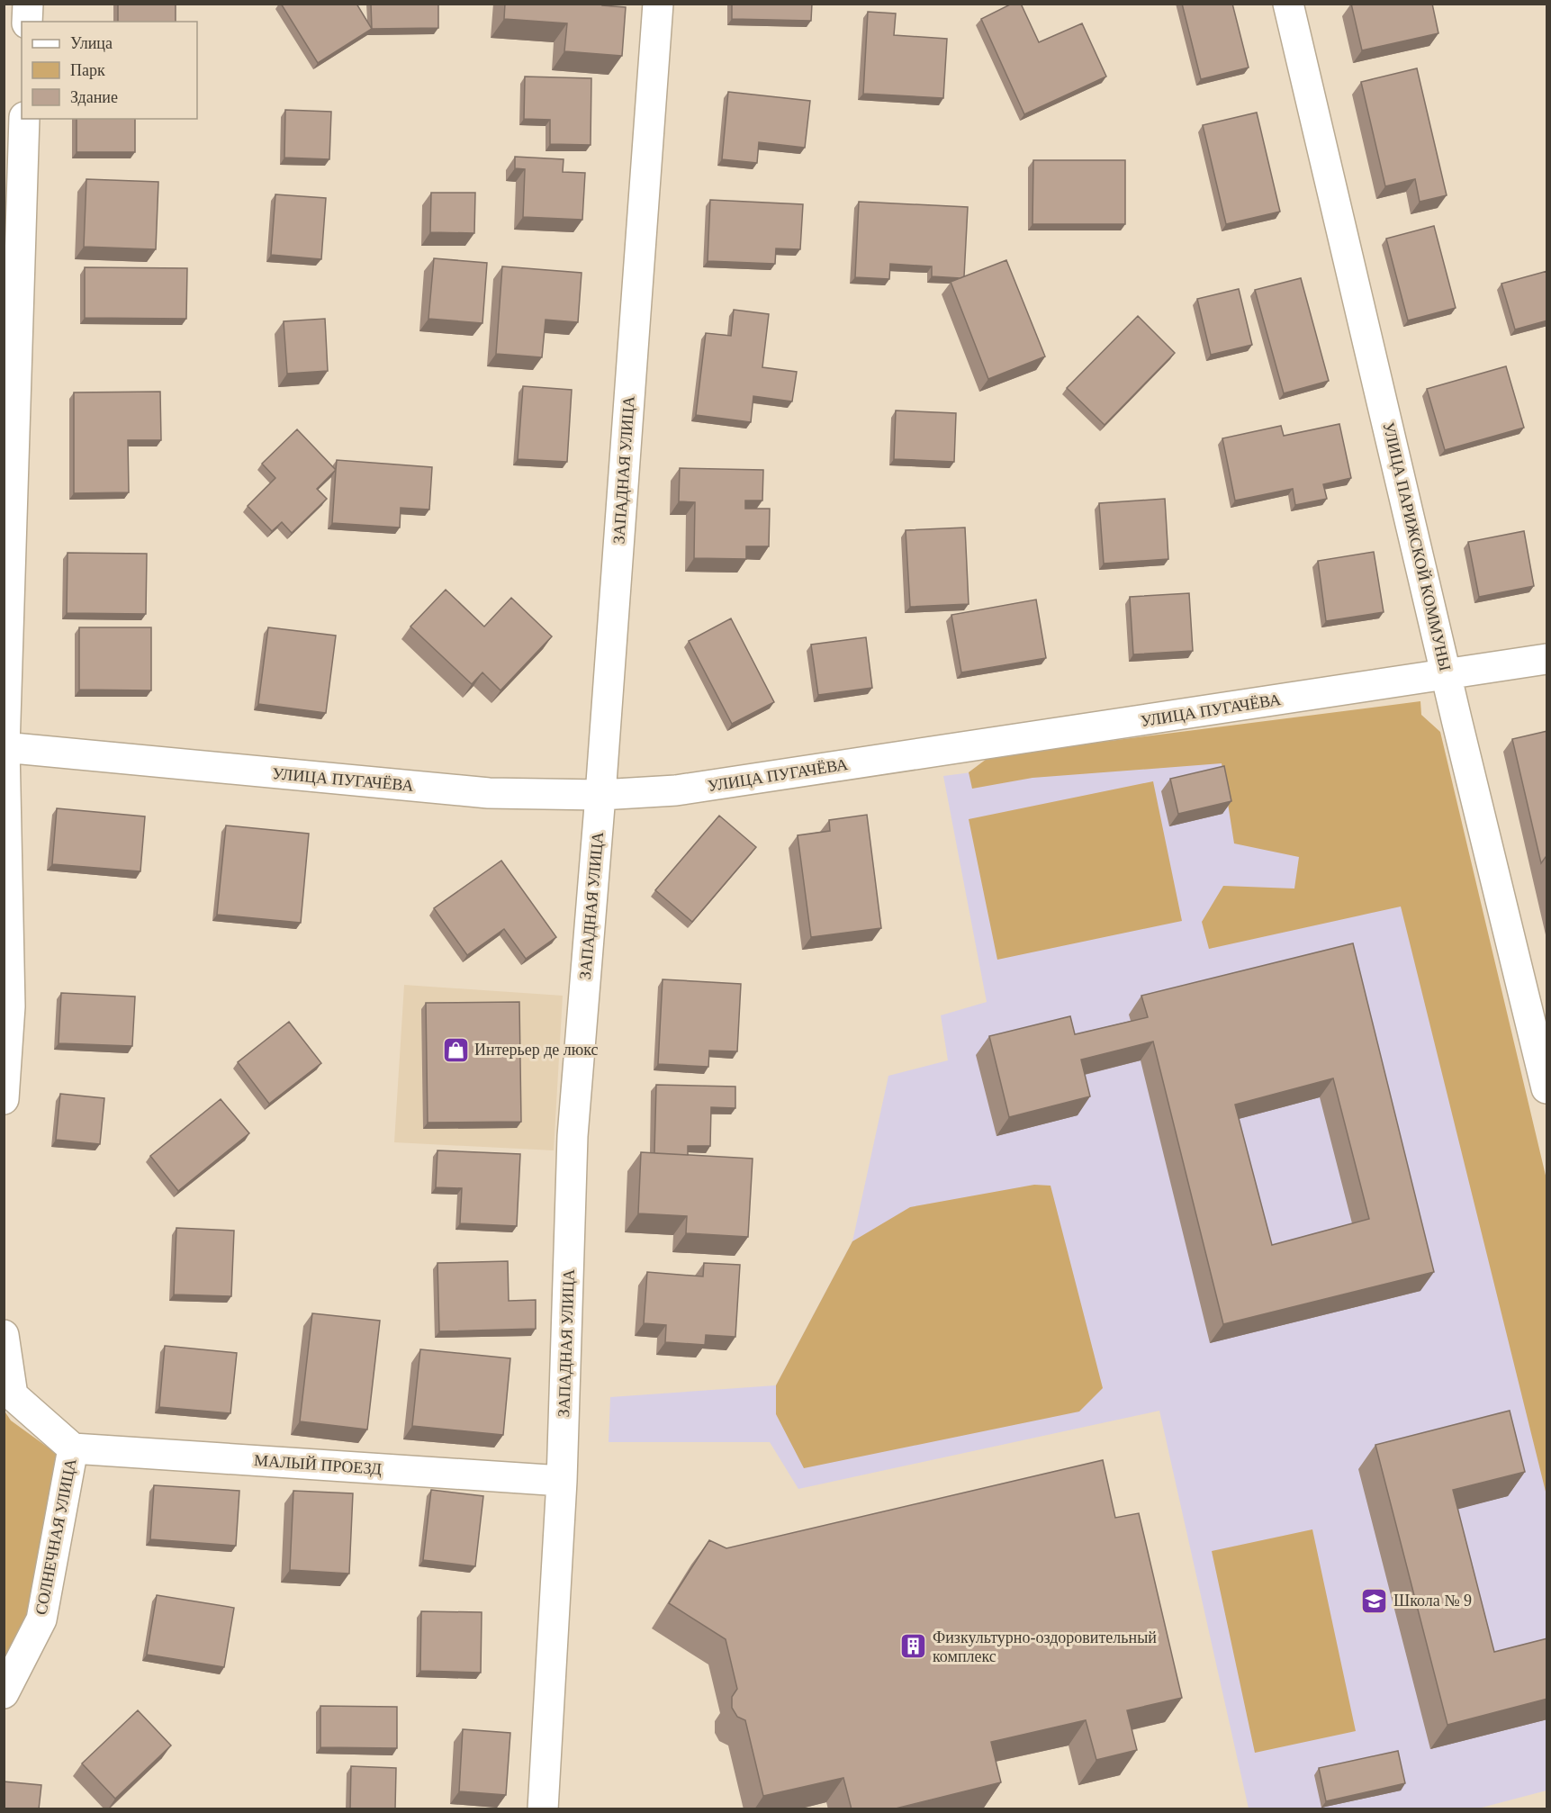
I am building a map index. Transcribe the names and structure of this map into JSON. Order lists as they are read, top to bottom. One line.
{"streets":{"street":["ЗАПАДНАЯ УЛИЦА","УЛИЦА ПАРИЖСКОЙ КОММУНЫ","УЛИЦА ПУГАЧЁВА","МАЛЫЙ ПРОЕЗД","СОЛНЕЧНАЯ УЛИЦА"]},"crossings":[["ЗАПАДНАЯ УЛИЦА","УЛИЦА ПУГАЧЁВА"],["ЗАПАДНАЯ УЛИЦА","МАЛЫЙ ПРОЕЗД"],["УЛИЦА ПАРИЖСКОЙ КОММУНЫ","УЛИЦА ПУГАЧЁВА"],["МАЛЫЙ ПРОЕЗД","СОЛНЕЧНАЯ УЛИЦА"]],"places":{"shop":["Интерьер де люкс"],"school or university":["Школа № 9"],"building":["Физкультурно-оздоровительный комплекс"]},"legend":["Улица","Парк","Здание"]}
